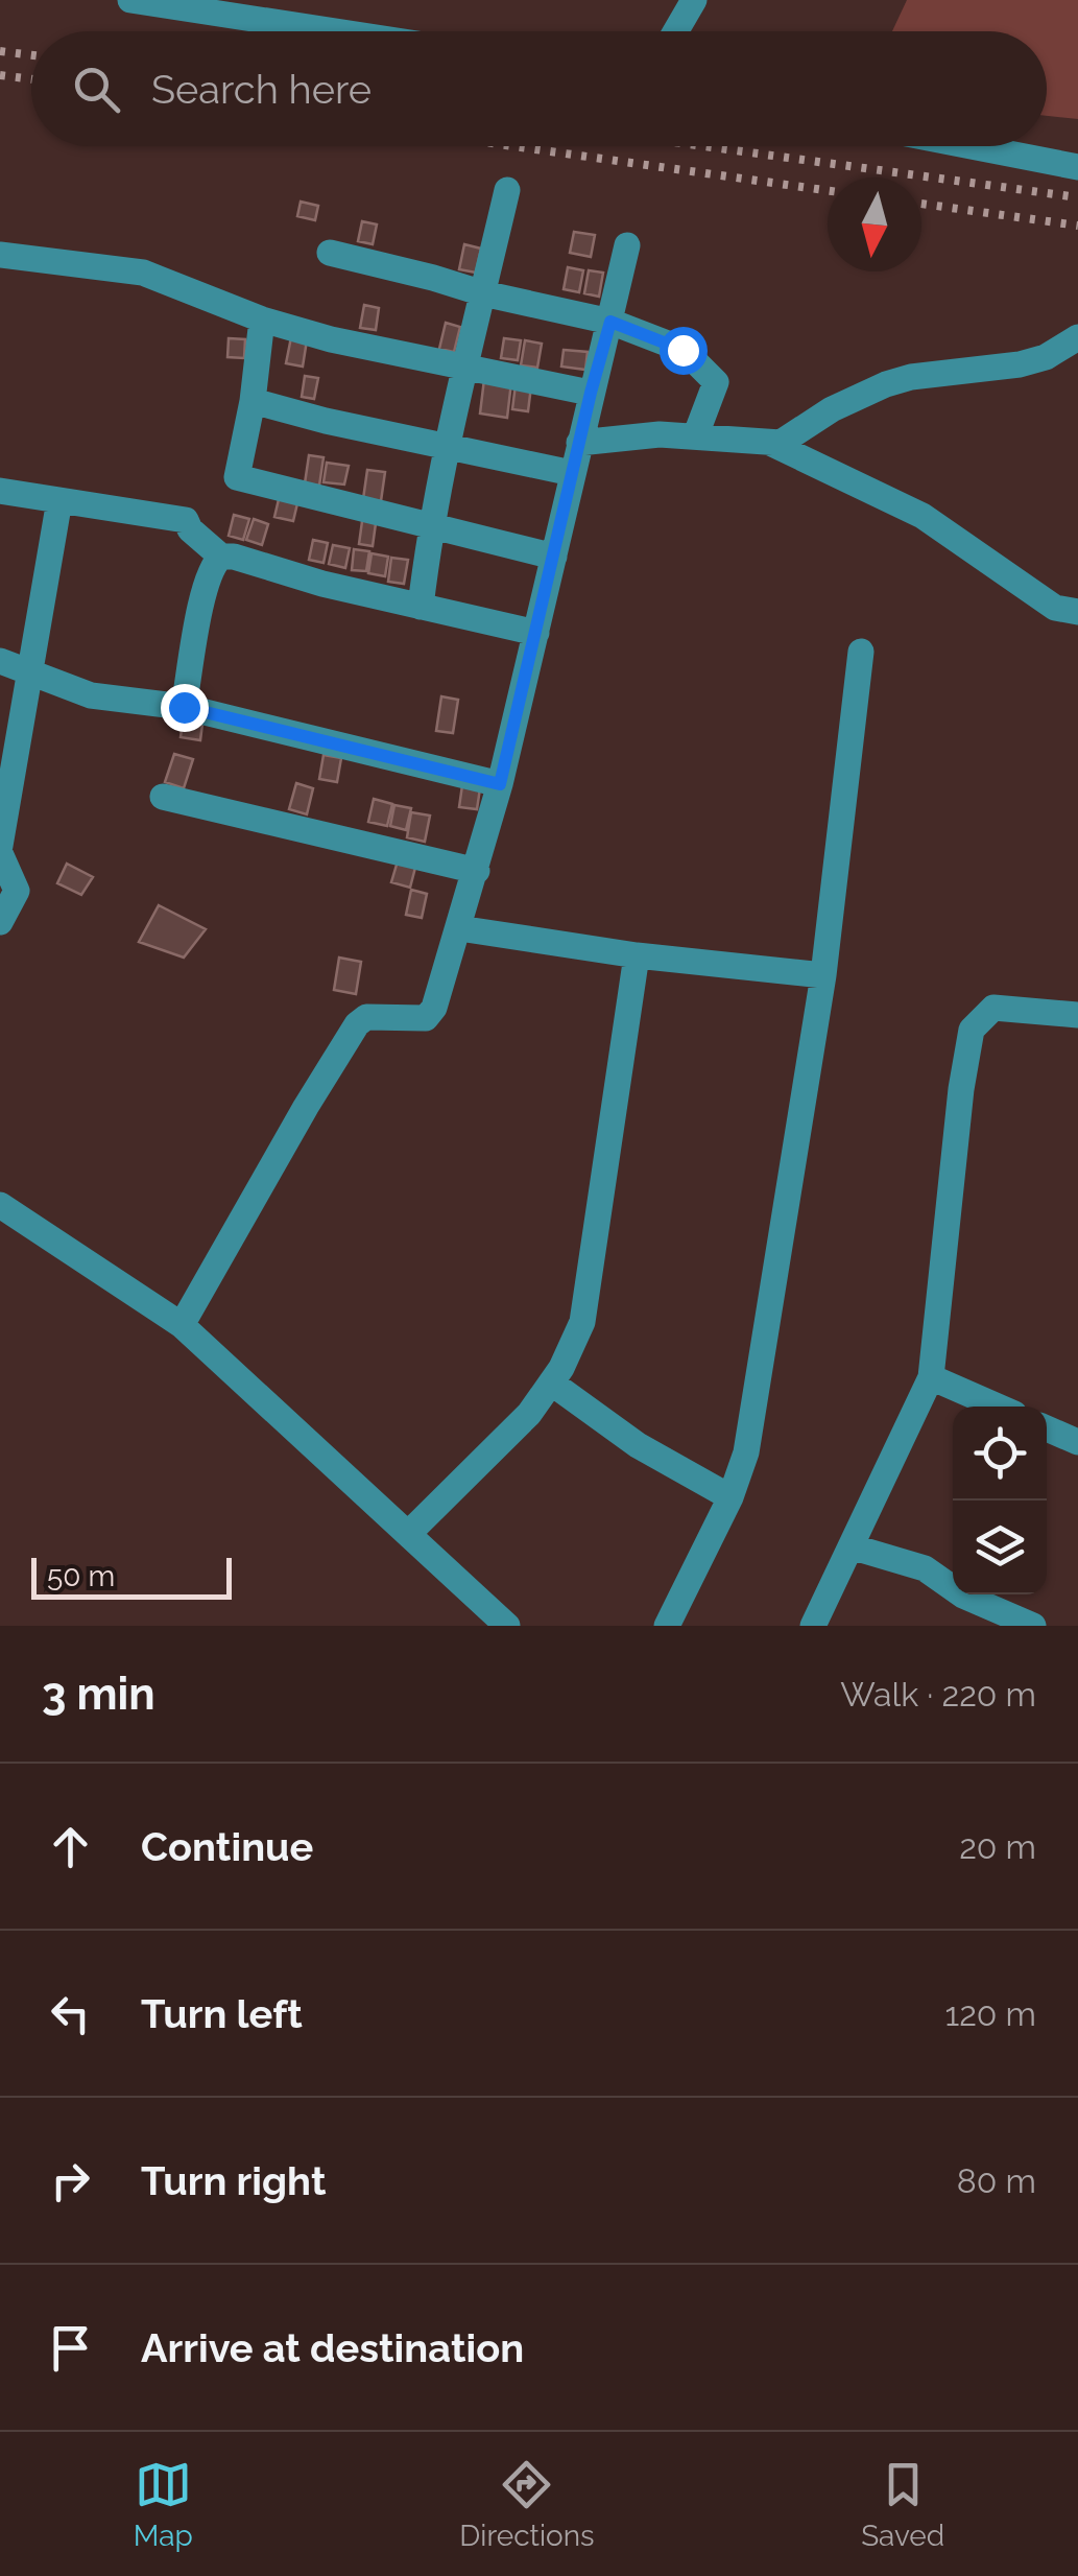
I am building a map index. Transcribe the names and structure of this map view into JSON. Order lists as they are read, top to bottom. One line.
{"scale_bar":"50 m","north":"bottom","page":{"search":"Search here","scale":"50 m","heading":["3 min","Walk · 220 m"],"list":[["Continue","20 m"],["Turn left","120 m"],["Turn right","80 m"],"Arrive at destination"],"nav":["Map","Directions","Saved"]}}
